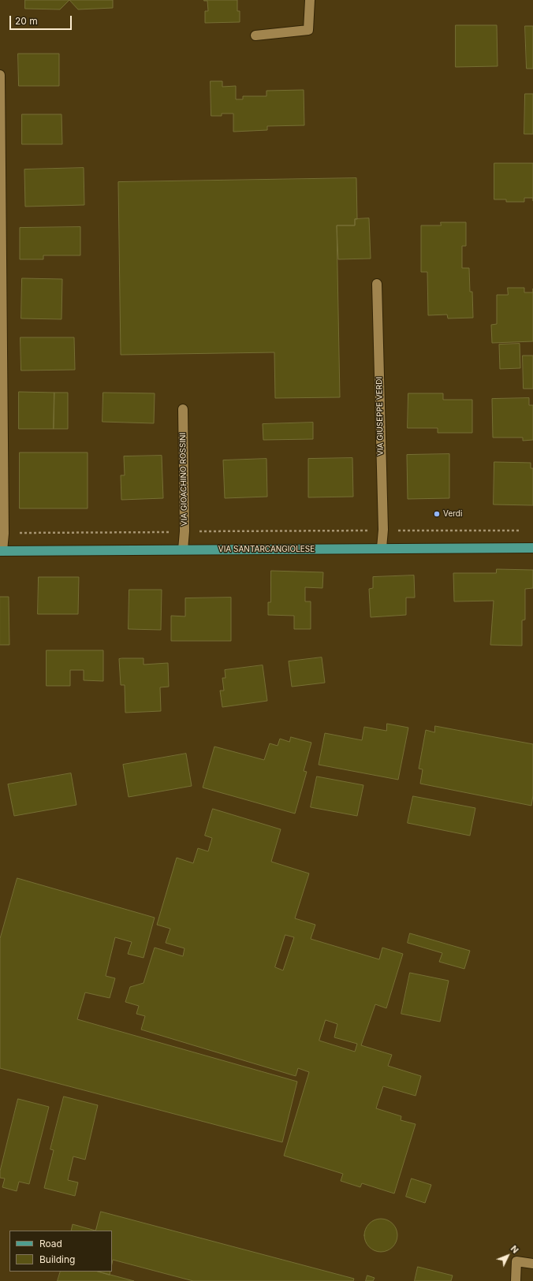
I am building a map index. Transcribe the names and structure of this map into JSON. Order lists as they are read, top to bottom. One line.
{"streets":{"main road":["VIA SANTARCANGIOLESE"],"street":["VIA GIUSEPPE VERDI","VIA GIOACHINO ROSSINI"]},"crossings":[["VIA GIUSEPPE VERDI","VIA SANTARCANGIOLESE"],["VIA GIOACHINO ROSSINI","VIA SANTARCANGIOLESE"]],"places":["Verdi"],"legend":["Road","Building"],"scale_bar":"20 m","north":"top right"}
